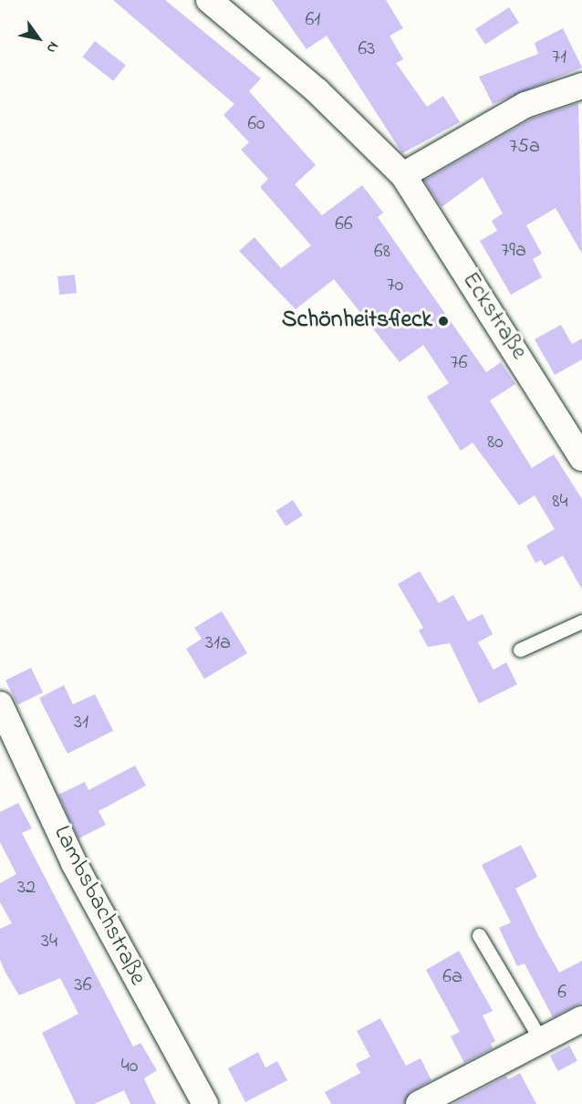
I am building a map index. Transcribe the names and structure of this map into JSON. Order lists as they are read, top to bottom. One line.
{"streets":{"street":["Eckstraße","Lambsbachstraße"]},"places":["Schönheitsfleck"],"house_numbers":["61","63","71","60","75a","66","79a","68","70","76","80","84","31a","31","32","34","6a","36","6","40"],"north":"bottom right"}
